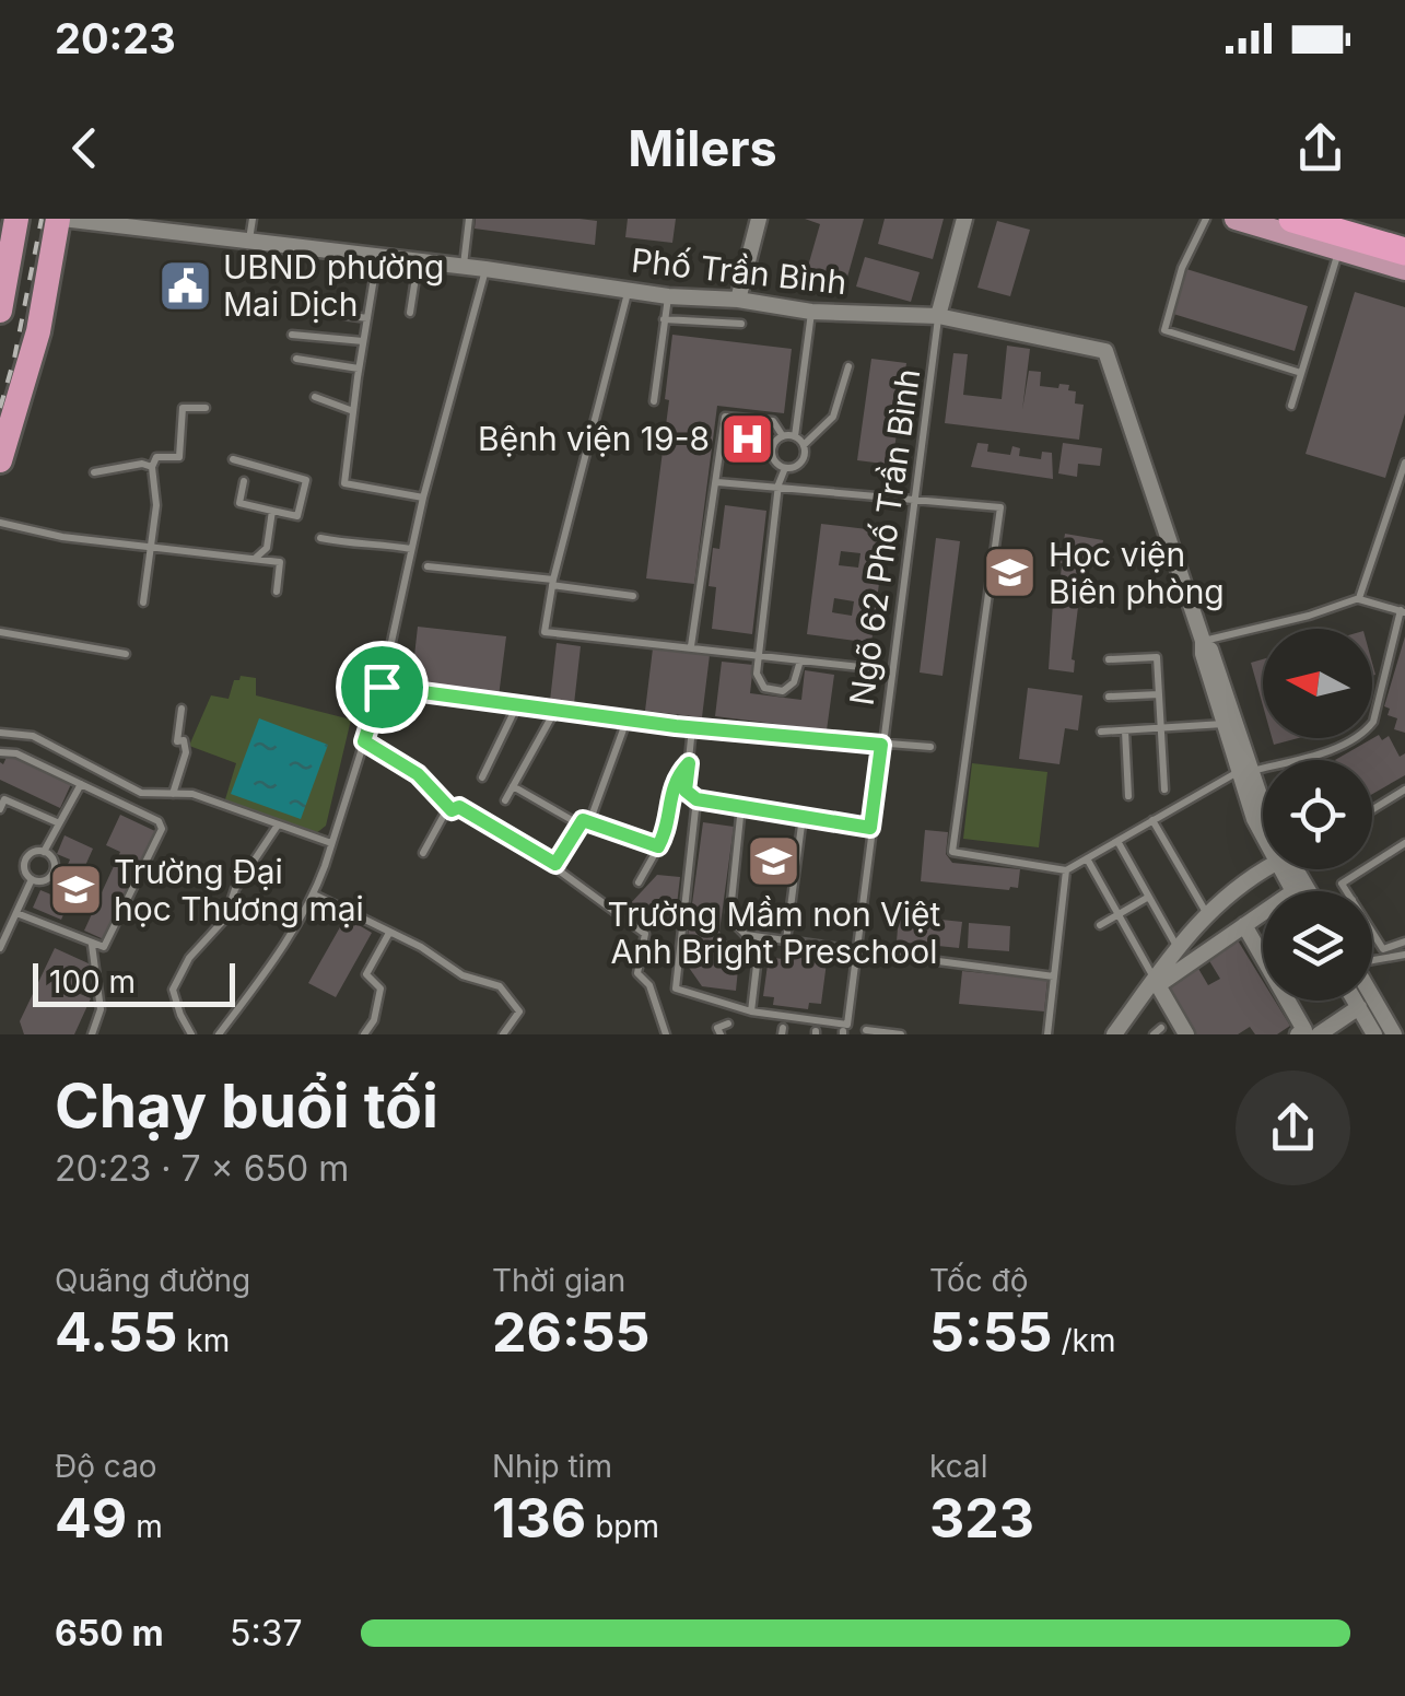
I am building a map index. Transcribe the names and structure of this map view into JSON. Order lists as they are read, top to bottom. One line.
{"streets":{"street":["Phố Trần Bình"],"lane":["Ngõ 62 Phố Trần Bình"]},"crossings":[["Phố Trần Bình","Ngõ 62 Phố Trần Bình"]],"places":{"public building":["UBND phường Mai Dịch"],"hospital":["Bệnh viện 19-8"],"school or university":["Học viện Biên phòng","Trường Mầm non Việt Anh Bright Preschool","Trường Đại học Thương mại"]},"scale_bar":"100 m","north":"left","page":{"status":"20:23","header":"Milers","scale":"100 m","heading":["Chạy buổi tối","20:23 · 7 × 650 m"],"stats":[["Quãng đường","4.55 km"],["Thời gian","26:55"],["Tốc độ","5:55 /km"],["Độ cao","49 m"],["Nhịp tim","136 bpm"],["kcal","323"]],"list":[{"name":"650 m","note":"5:37"}]}}
